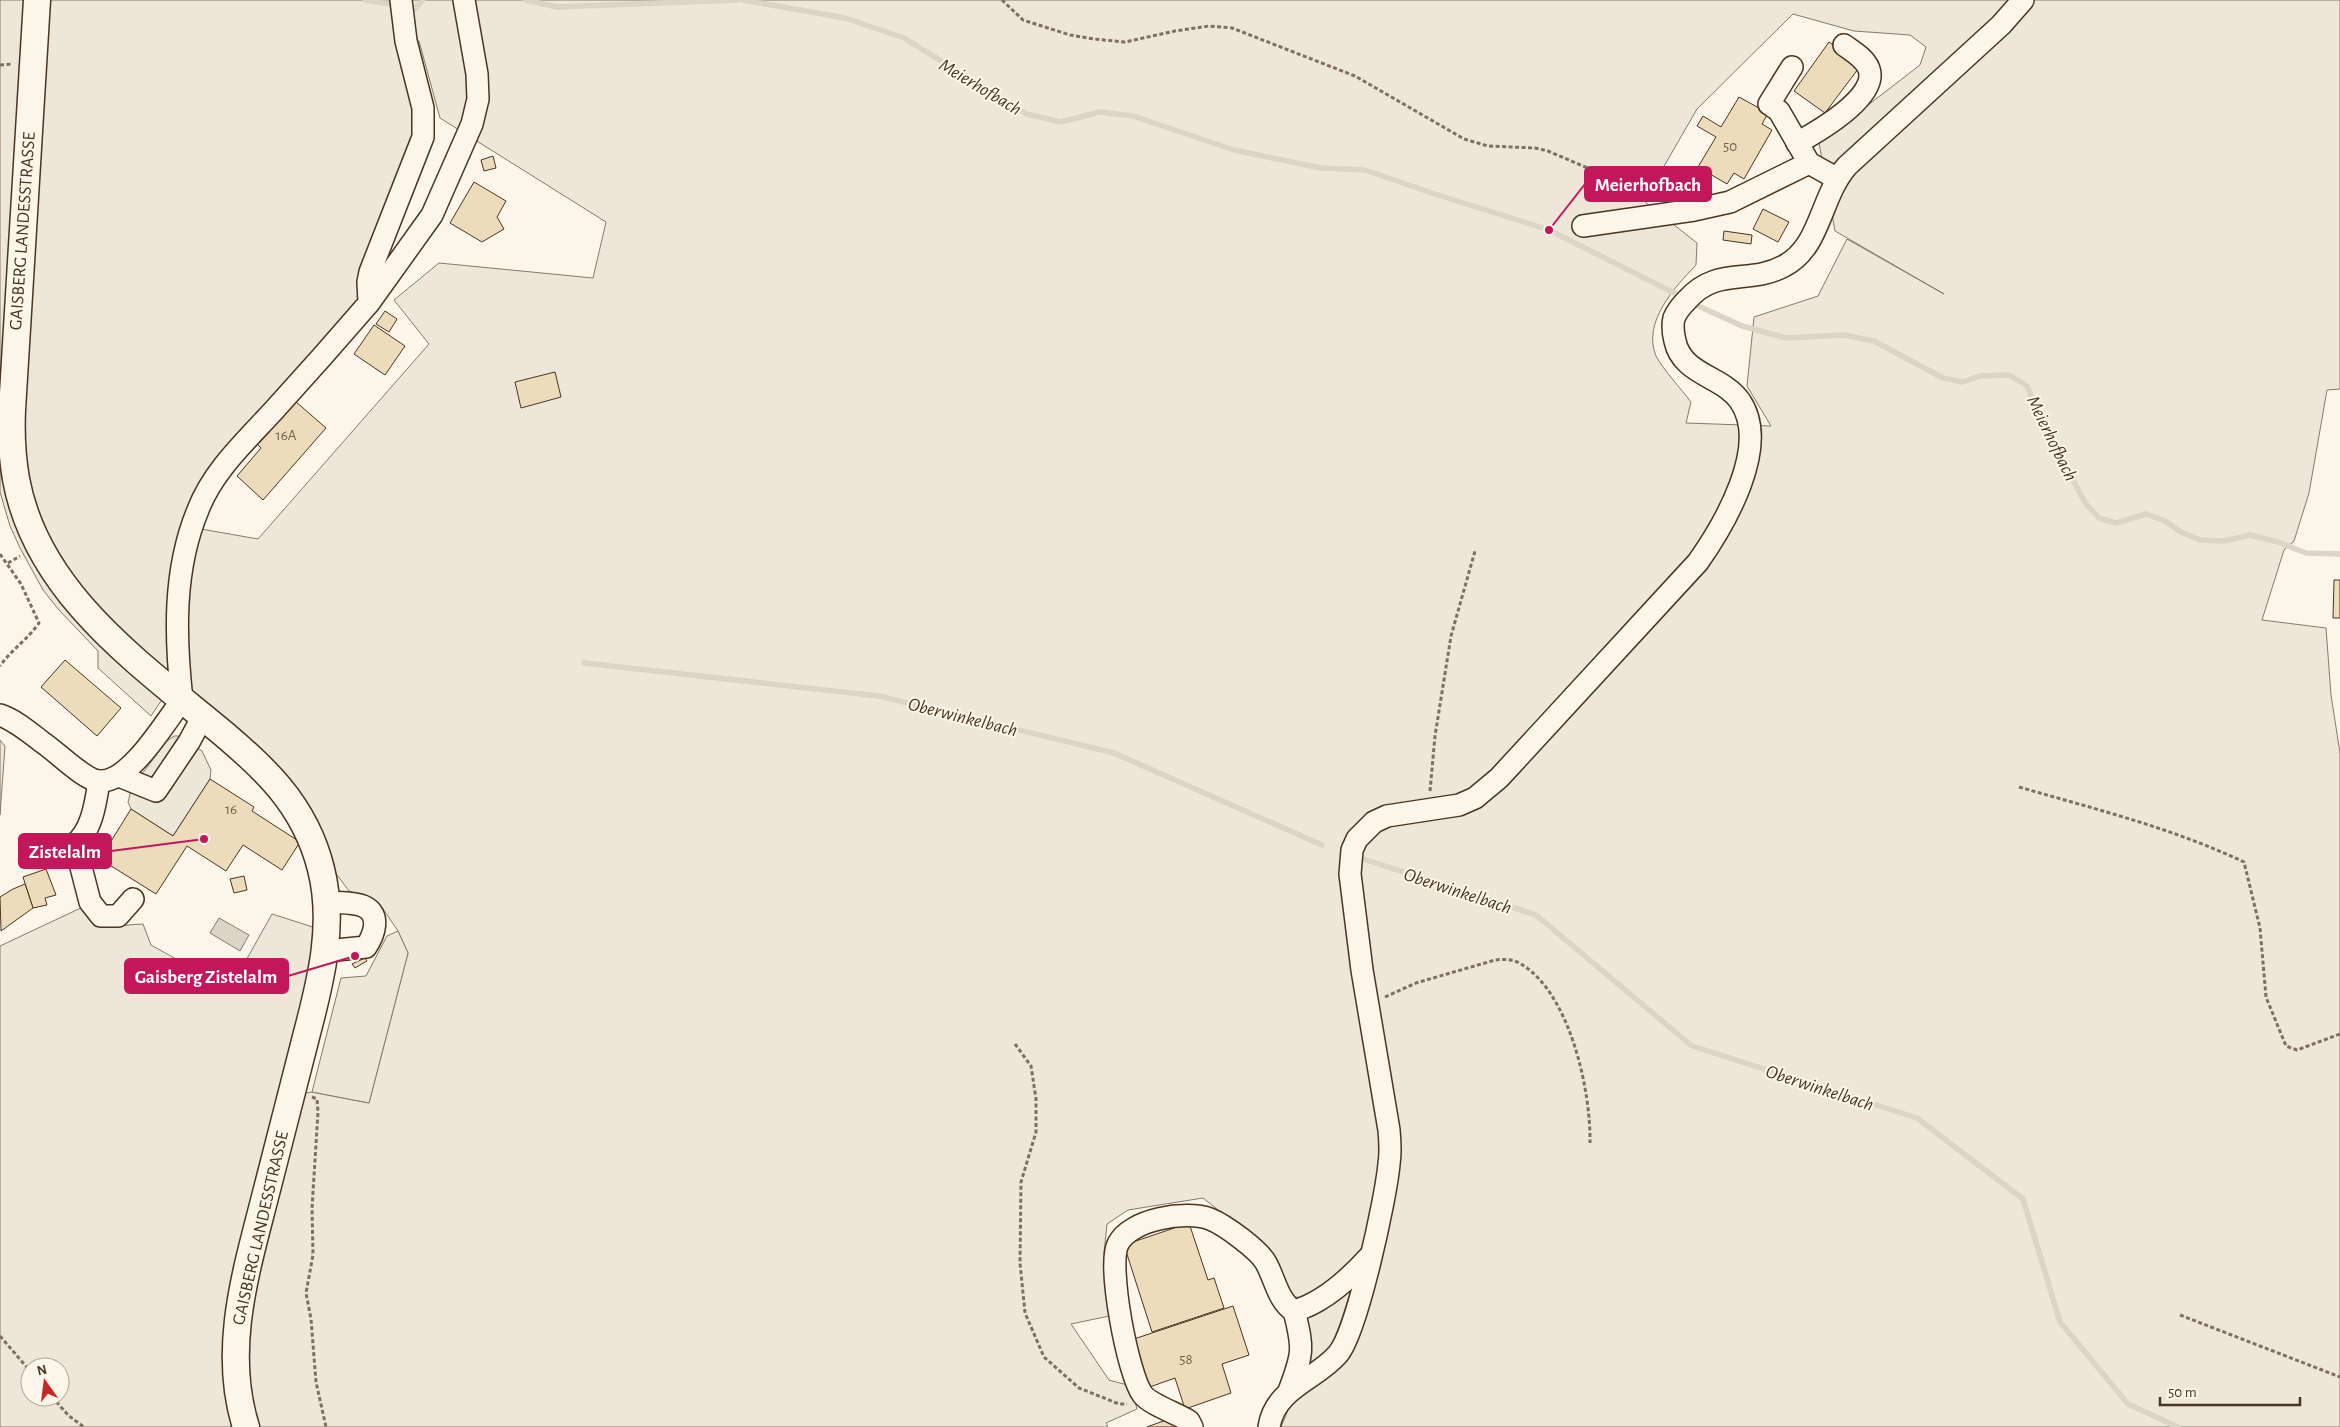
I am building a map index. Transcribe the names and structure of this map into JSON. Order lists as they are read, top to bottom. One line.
{"streets":{"main road":["GAISBERG LANDESSTRASSE"]},"water":["Meierhofbach","Oberwinkelbach"],"places":["Meierhofbach","Zistelalm","Gaisberg Zistelalm"],"house_numbers":["50","16A","16","58"],"scale_bar":"50 m","north":"top"}
